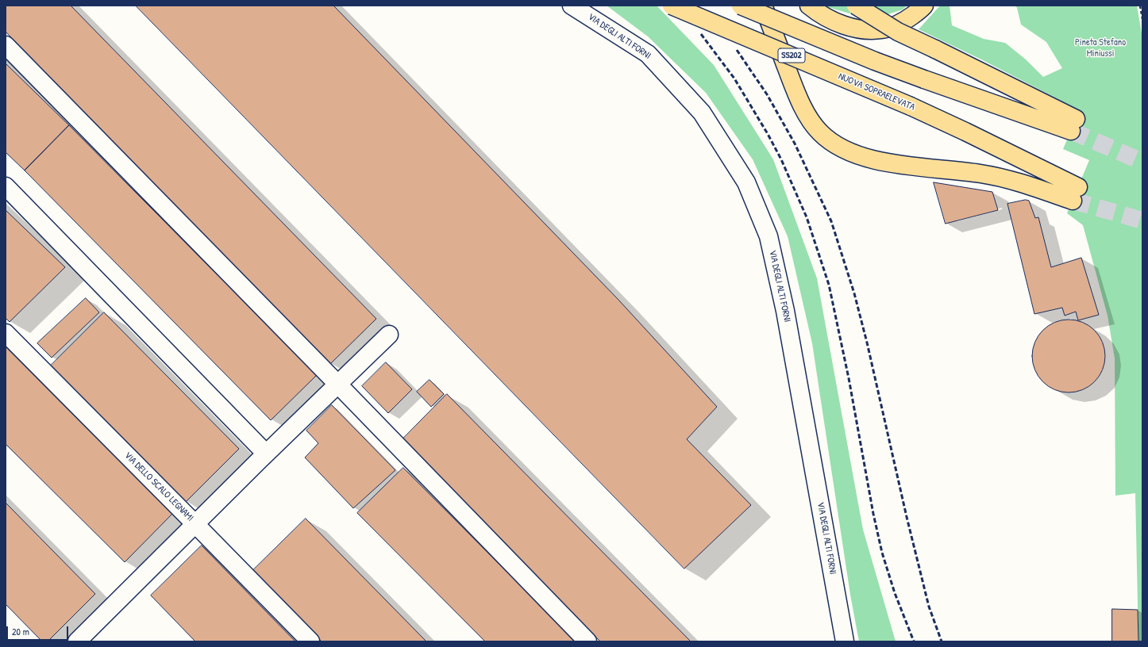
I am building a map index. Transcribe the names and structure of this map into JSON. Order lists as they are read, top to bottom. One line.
{"streets":{"main road":["SS202","NUOVA SOPRAELEVATA"],"street":["VIA DEGLI ALTI FORNI","VIA DELLO SCALO LEGNAMI"]},"parks":["Pineta Stefano Miniussi"],"scale_bar":"20 m"}
